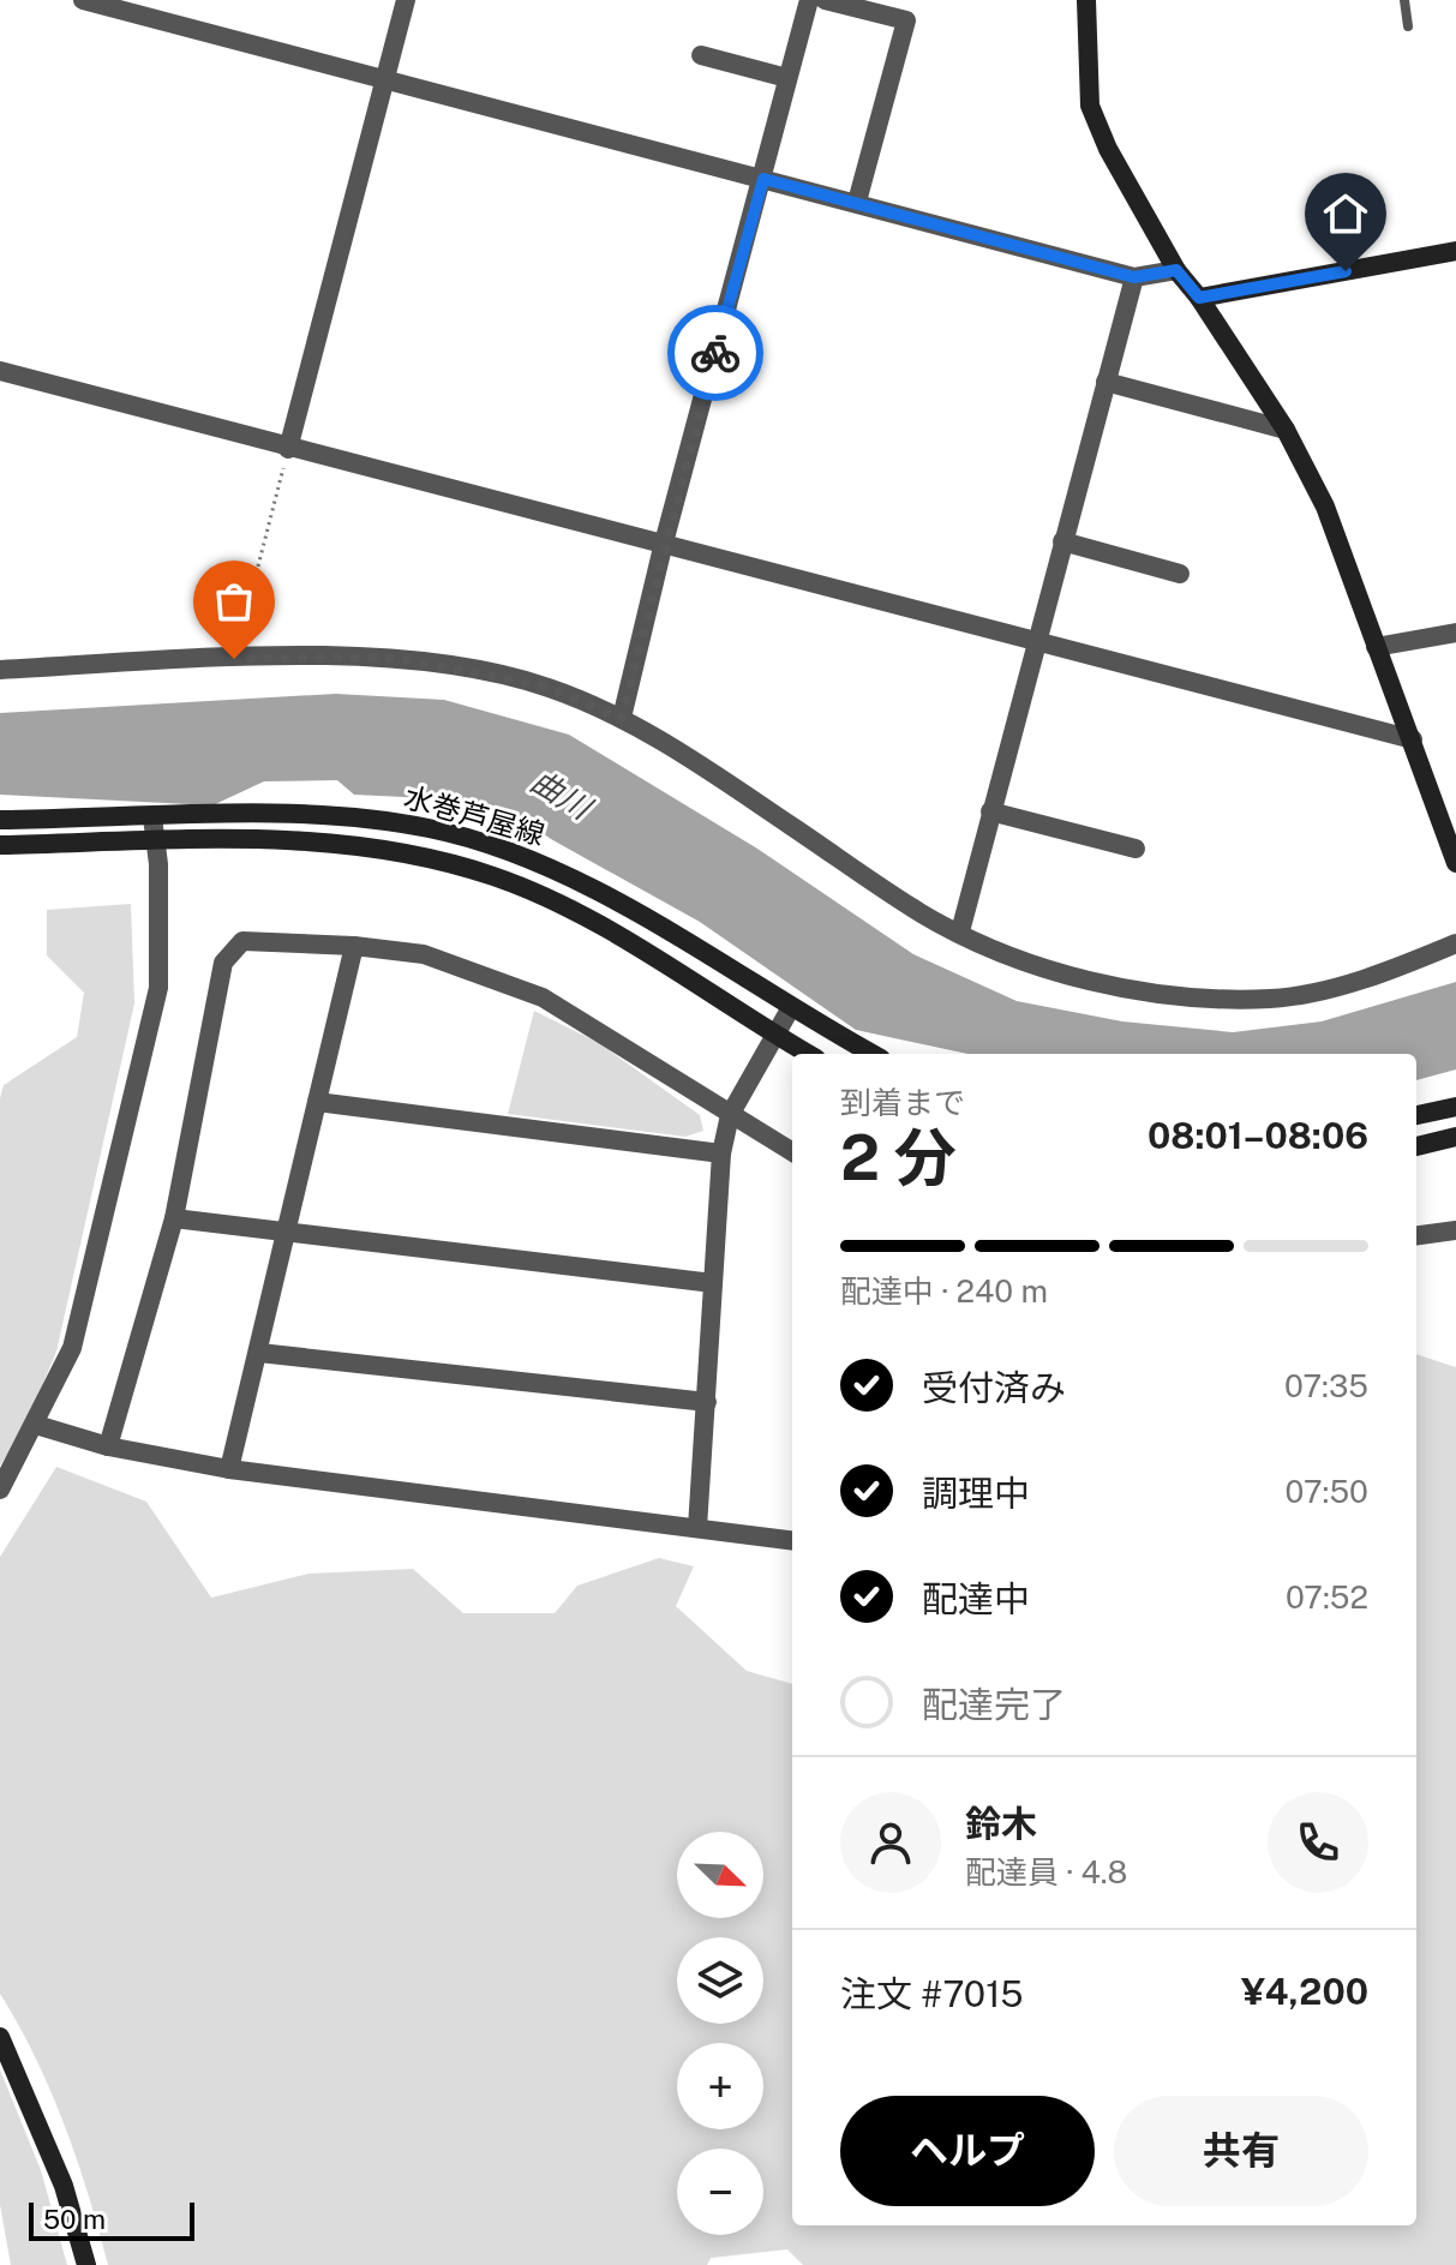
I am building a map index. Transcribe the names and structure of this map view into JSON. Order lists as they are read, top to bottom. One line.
{"streets":{"main road":["水巻芦屋線"]},"water":["曲川"],"scale_bar":"50 m","north":"bottom right","page":{"heading":["2 分","到着まで","08:01–08:06"],"panel":["鈴木","配達員 · 4.8","注文 #7015","¥4,200"],"bar":"配達中 · 240 m","list":[["受付済み","07:35"],["調理中","07:50"],["配達中","07:52"],"配達完了"],"map_buttons":["+","−"],"buttons":["ヘルプ","共有"],"scale":"50 m"}}
